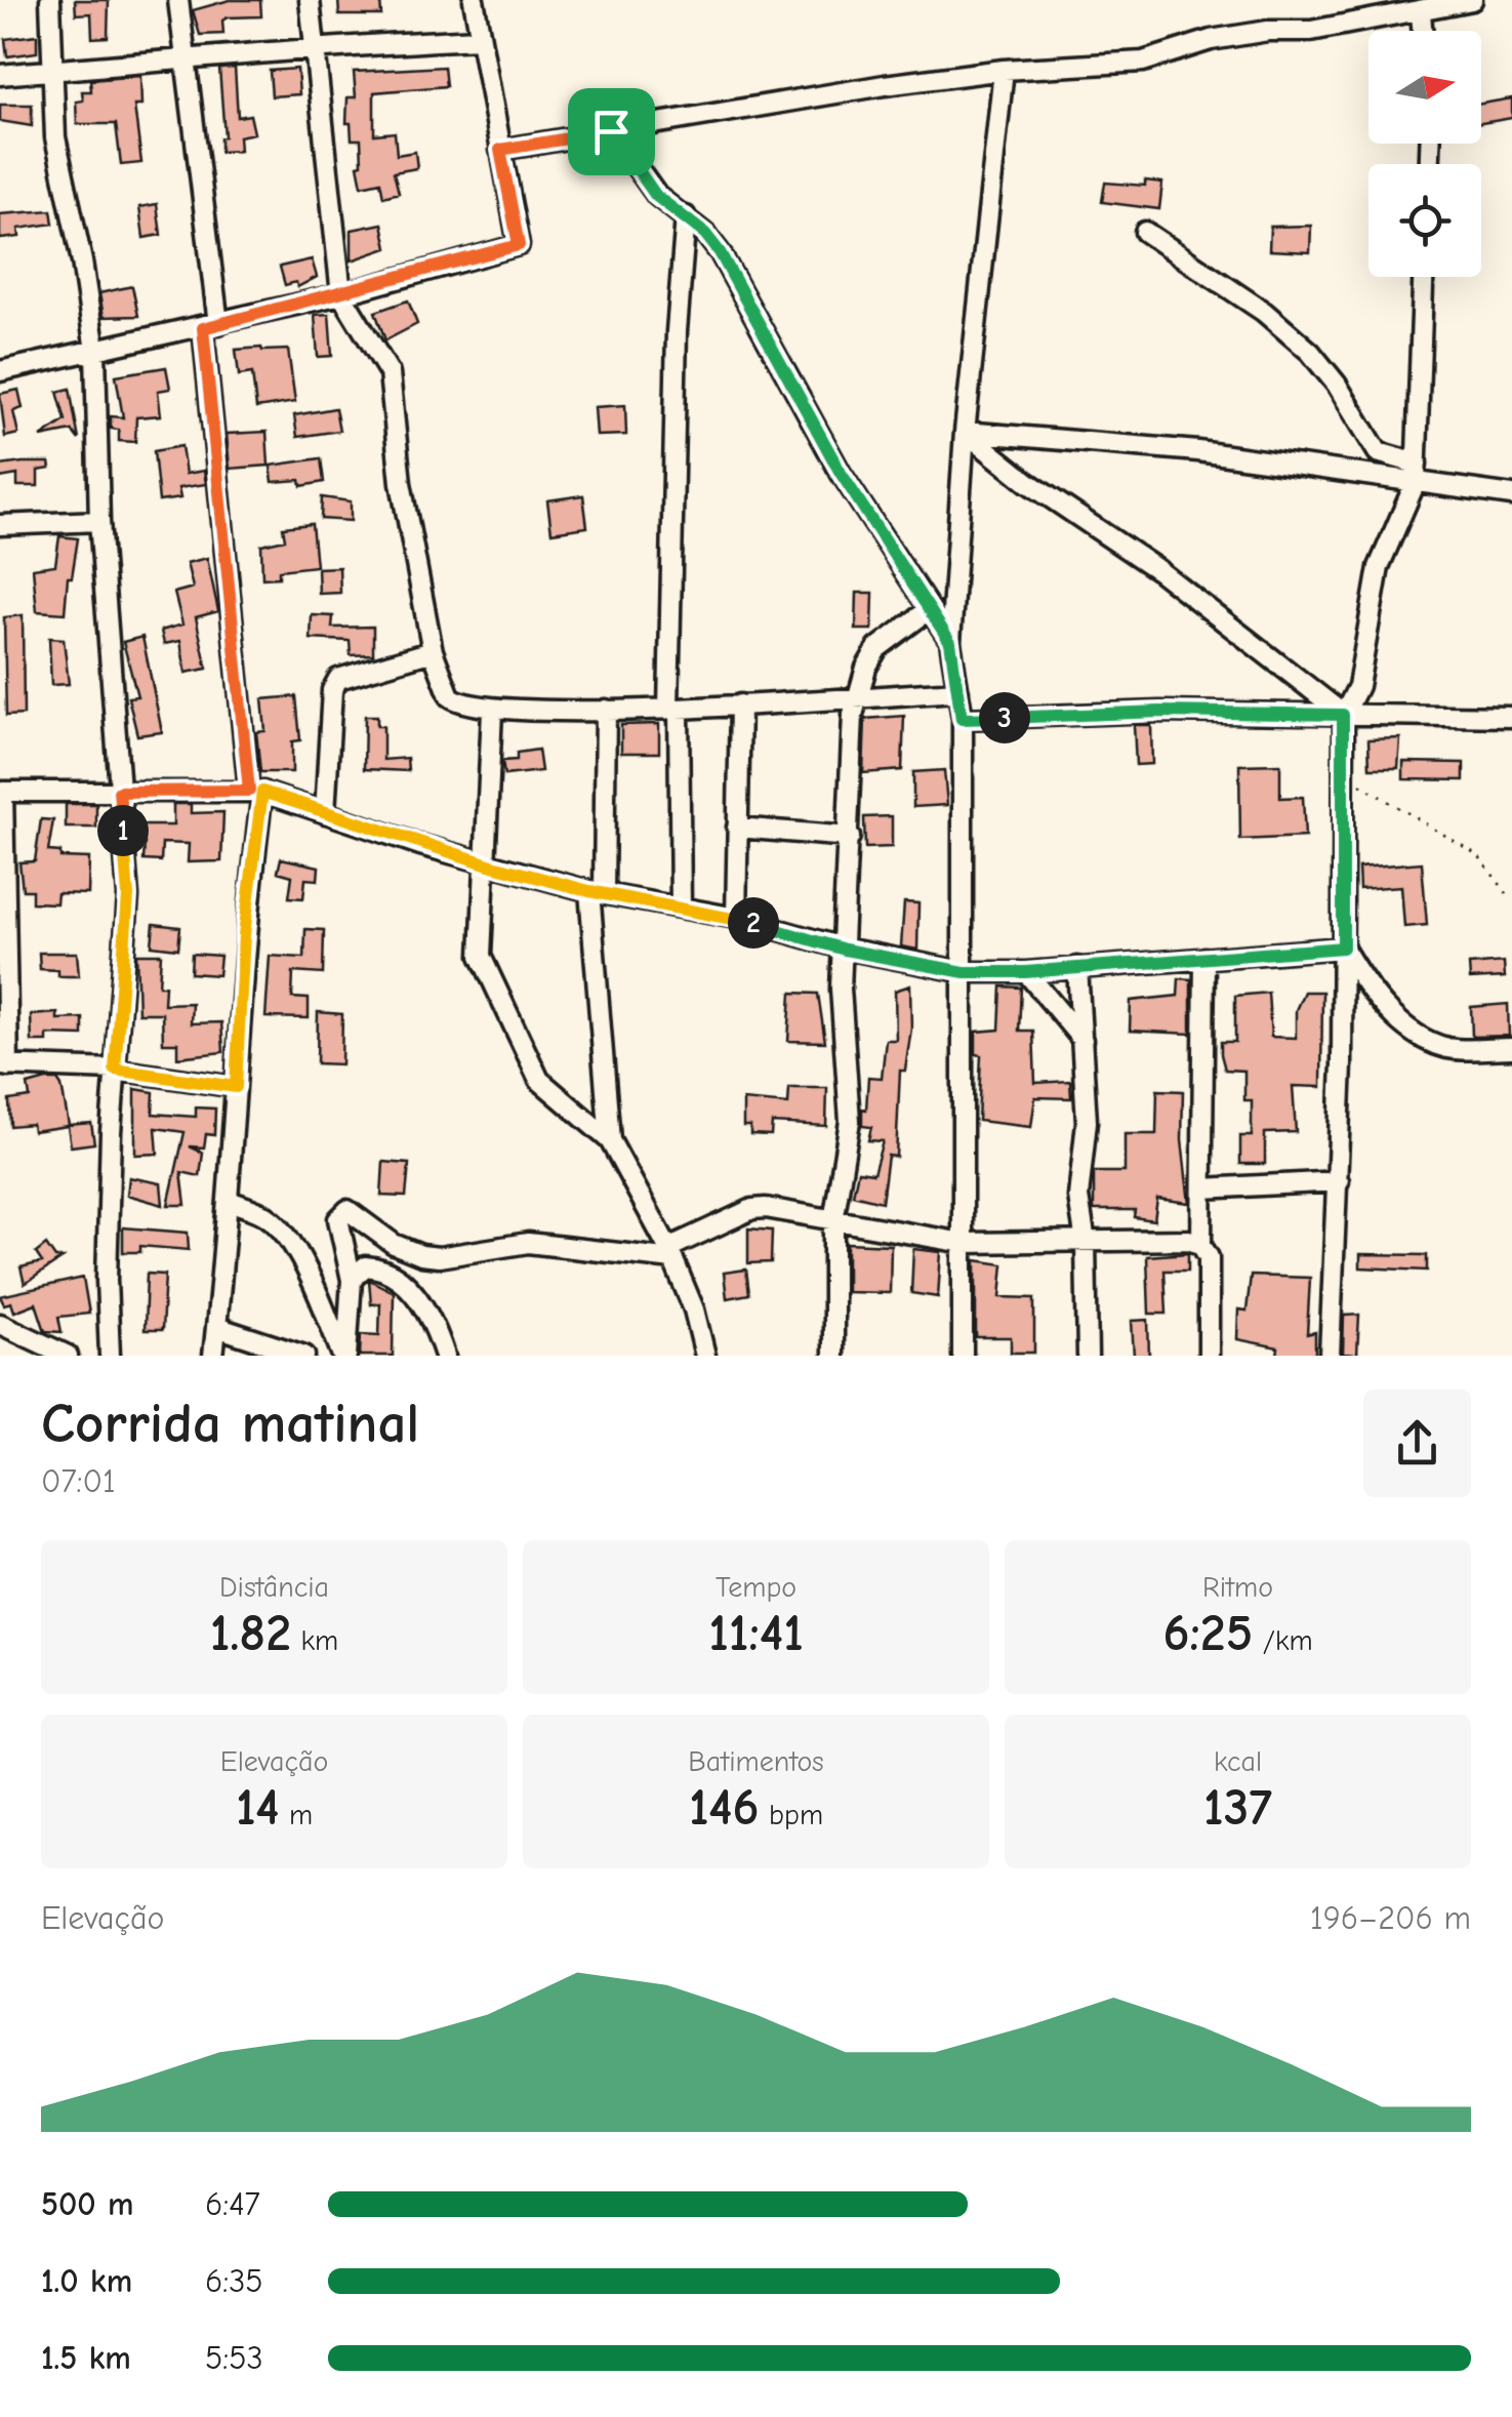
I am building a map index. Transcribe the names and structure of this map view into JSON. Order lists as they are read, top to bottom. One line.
{"north":"right","page":{"pins":["3","1","2"],"heading":["Corrida matinal","07:01"],"stats":[["Distância","1.82 km"],["Tempo","11:41"],["Ritmo","6:25 /km"],["Elevação","14 m"],["Batimentos","146 bpm"],["kcal","137"]],"chart":["Elevação","196–206 m"],"list":[{"name":"500 m","note":"6:47"},{"name":"1.0 km","note":"6:35"},{"name":"1.5 km","note":"5:53"}]}}
